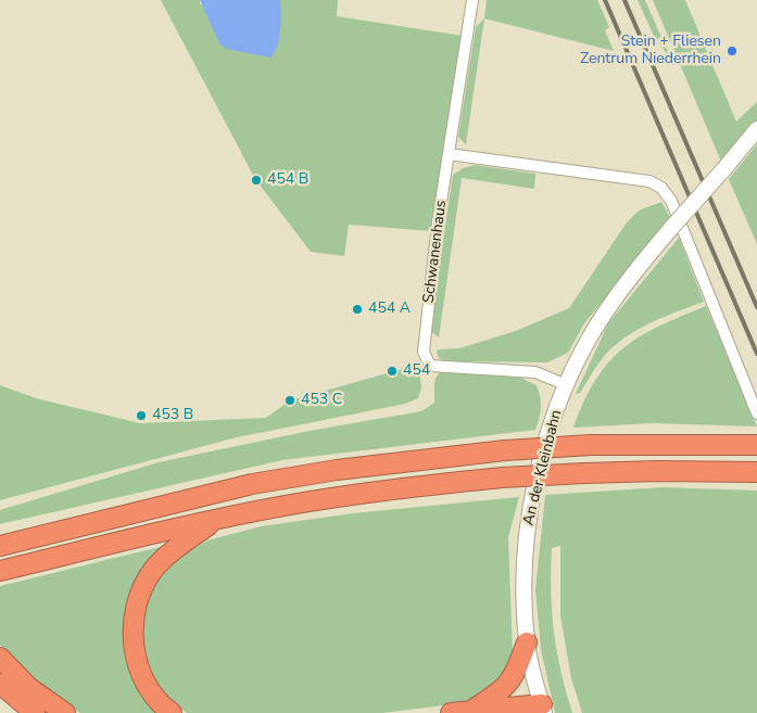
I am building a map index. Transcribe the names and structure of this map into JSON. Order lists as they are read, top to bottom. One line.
{"streets":{"main road":["An der Kleinbahn"],"street":["Schwanenhaus"]},"crossings":[["Schwanenhaus","An der Kleinbahn"]],"places":["Stein + Fliesen Zentrum Niederrhein","454 B","454 A","454","453 C","453 B"]}
